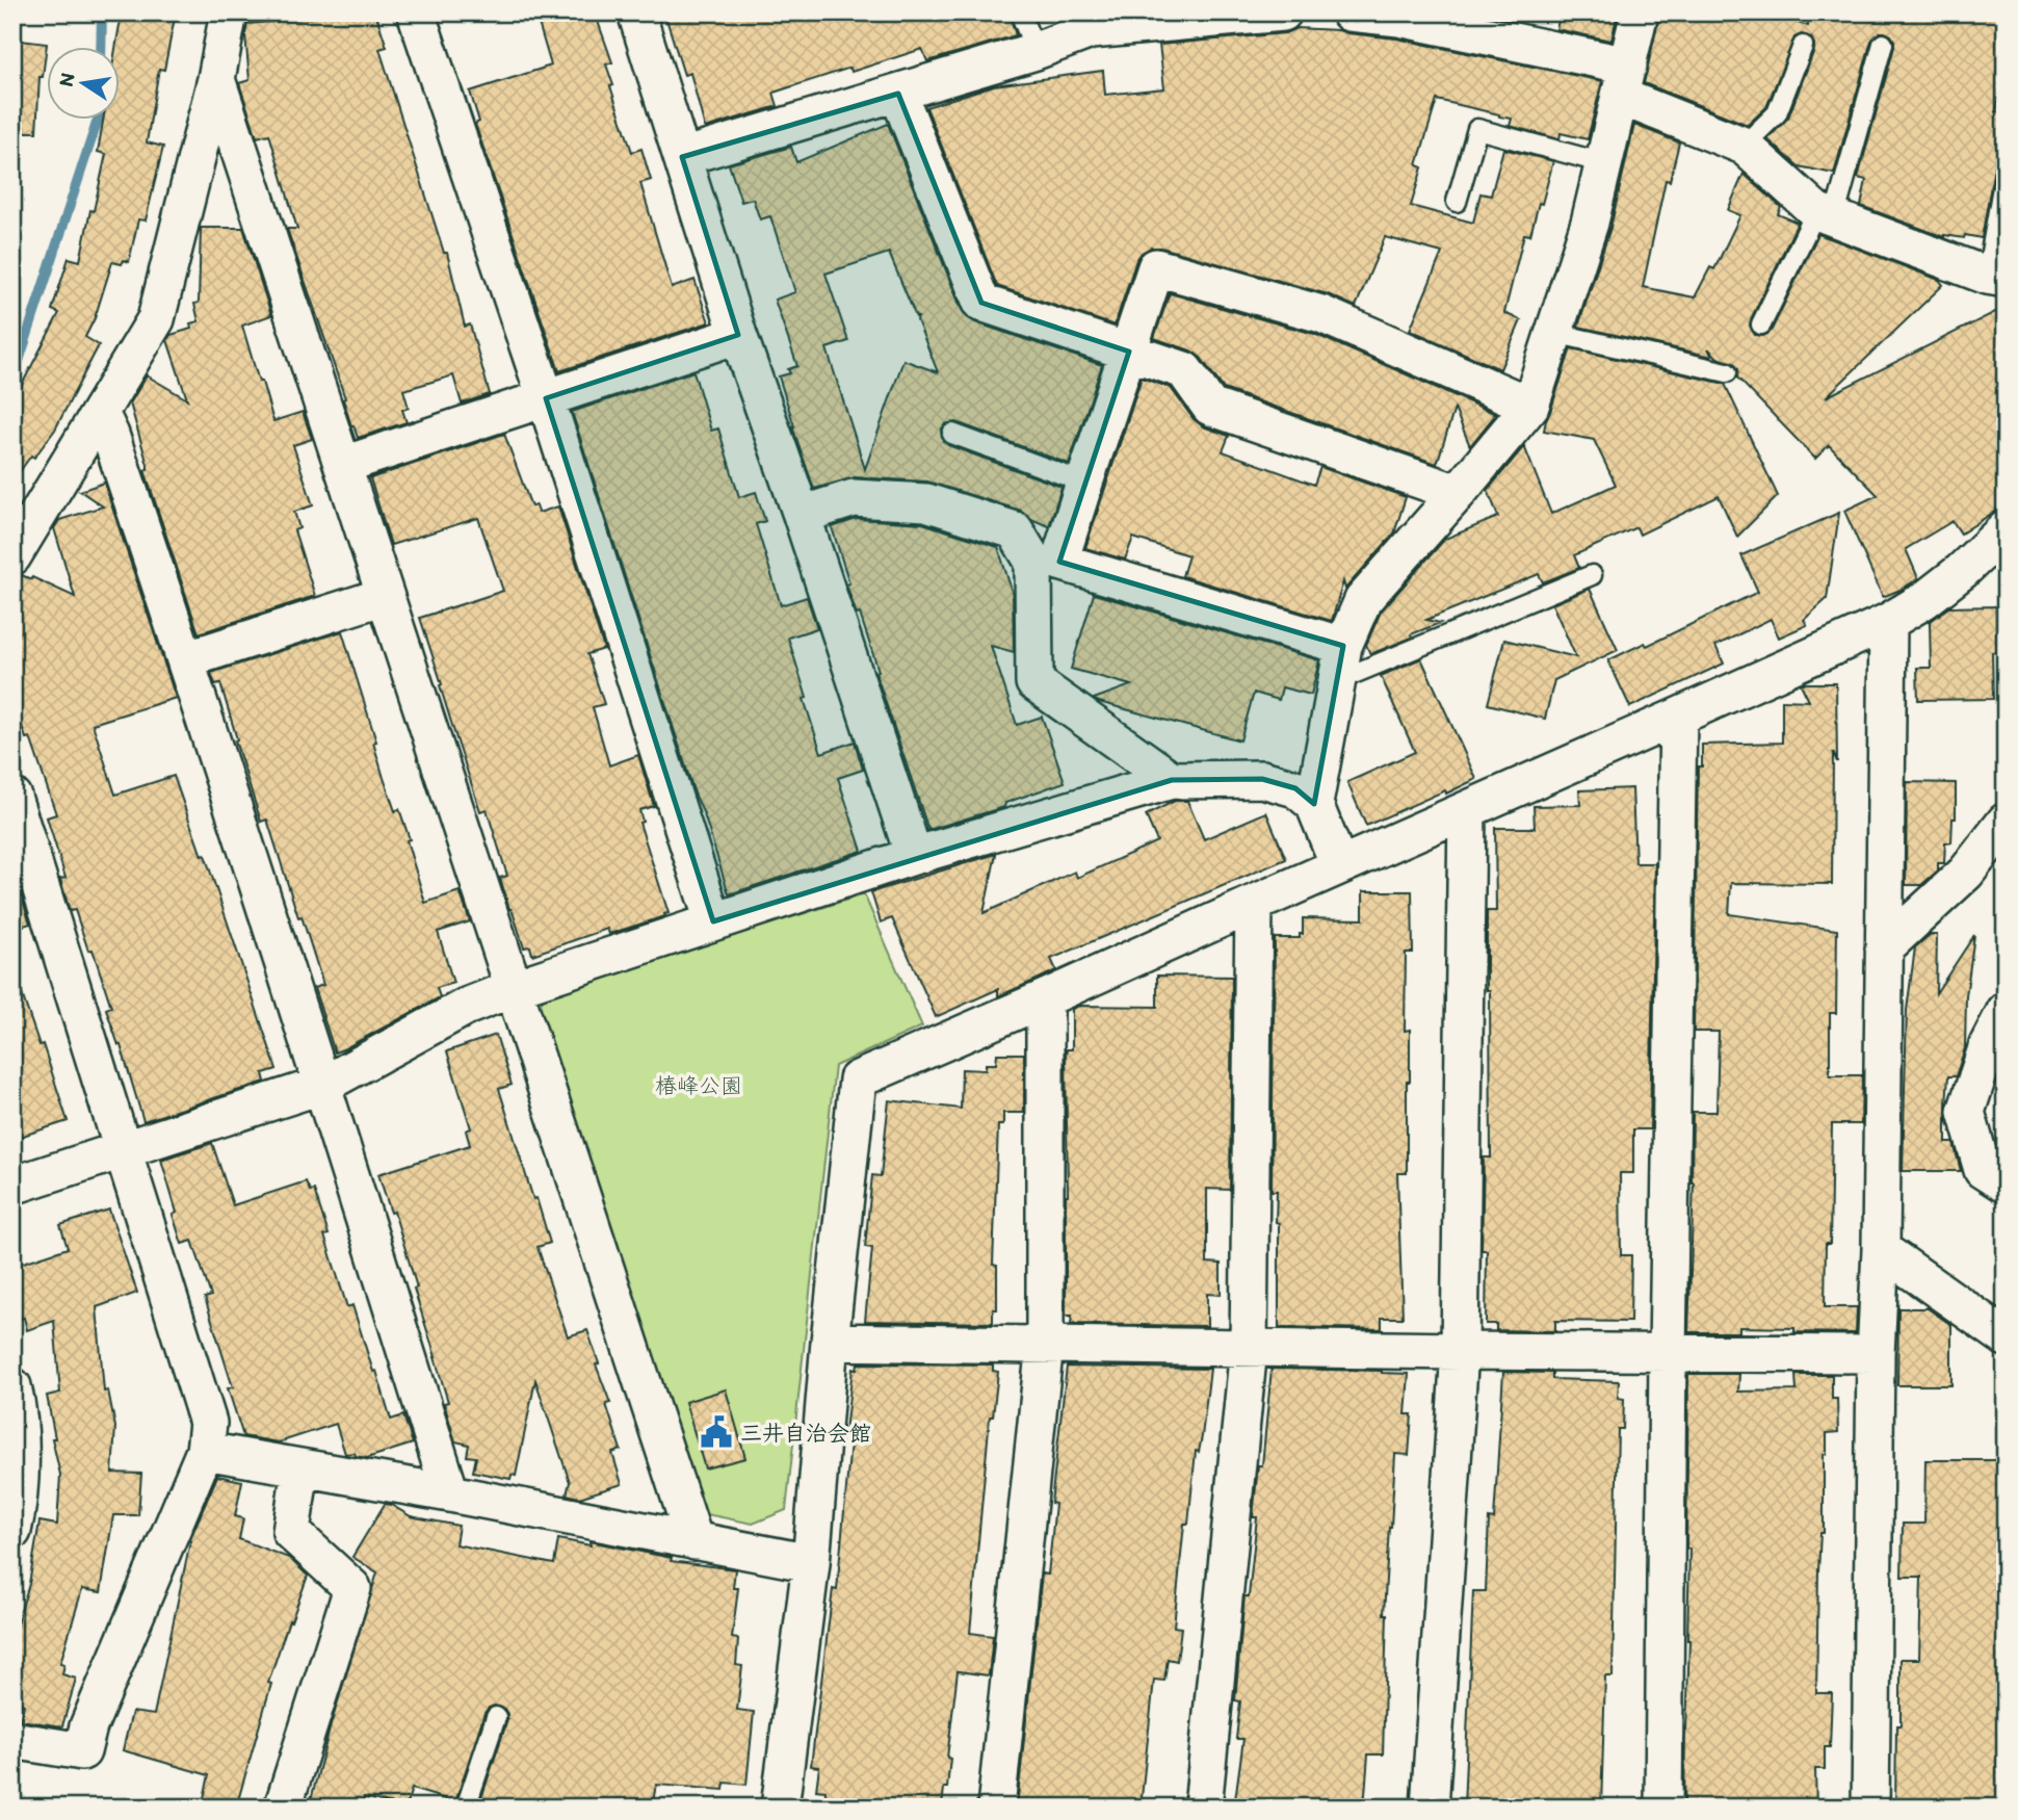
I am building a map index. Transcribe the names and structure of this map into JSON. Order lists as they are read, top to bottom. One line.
{"parks":["椿峰公園"],"places":{"public building":["三井自治会館"]},"north":"left"}
